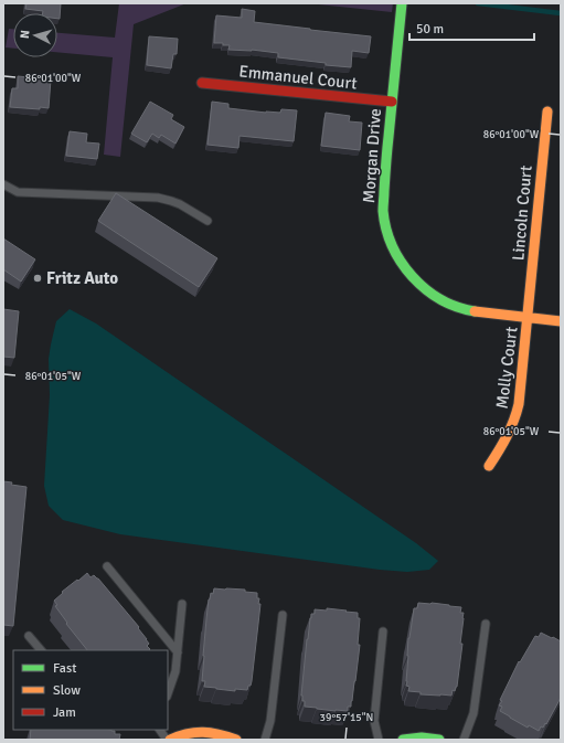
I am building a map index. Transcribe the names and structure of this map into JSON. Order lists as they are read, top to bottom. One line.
{"streets":{"street":["Emmanuel Court","Morgan Drive","Lincoln Court","Molly Court"]},"crossings":[["Emmanuel Court","Morgan Drive"],["Morgan Drive","Lincoln Court"],["Morgan Drive","Molly Court"],["Lincoln Court","Molly Court"]],"places":["Fritz Auto"],"legend":["Fast","Slow","Jam"],"scale_bar":"50 m","north":"left","coordinates":["86°01'00\"W","86°01'05\"W","39°57'15\"N"]}
